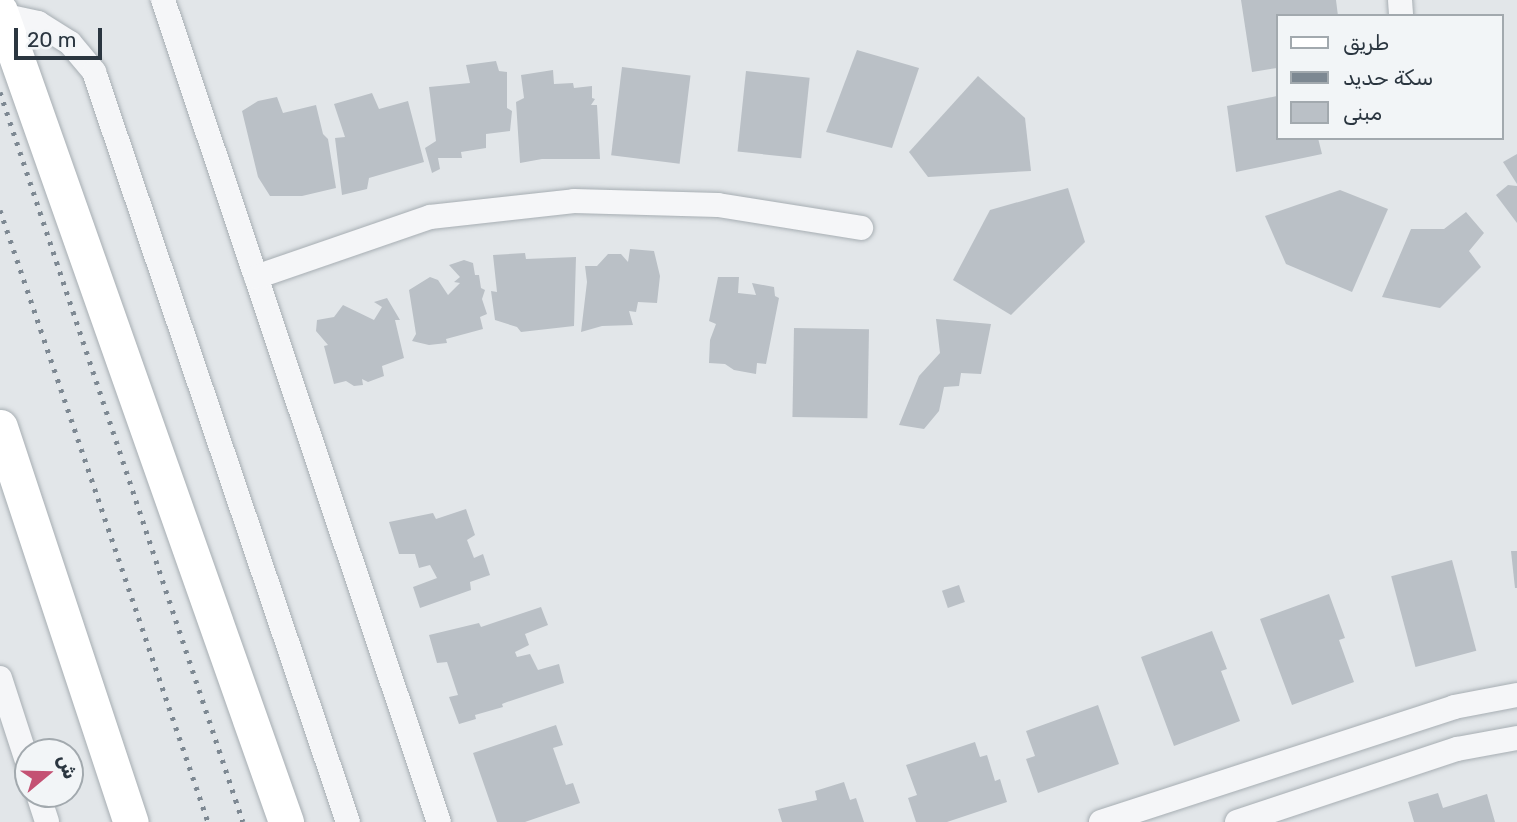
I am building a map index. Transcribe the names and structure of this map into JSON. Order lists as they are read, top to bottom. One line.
{"legend":["طريق","سكة حديد","مبنى"],"scale_bar":"20 m","north":"right"}
